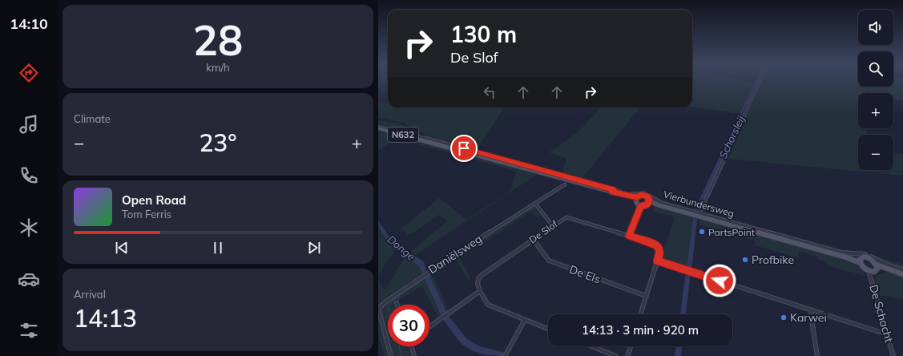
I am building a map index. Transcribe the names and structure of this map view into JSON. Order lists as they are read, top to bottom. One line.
{"streets":{"main road":["N632","Vierbundersweg"],"street":["De Slof","Daniëlsweg","De Els","De Schacht"]},"crossings":[["N632","Vierbundersweg"],["N632","De Schacht"],["Vierbundersweg","De Schacht"],["De Slof","De Els"]],"water":["Schorsleij","Donge"],"places":["PartsPoint","Profbike","Karwei"],"page":{"tabs":"14:10","tile":[["28","km/h"],"Climate",["Arrival","14:13"]],"map_buttons":["+","−"],"turn":["130 m","De Slof"],"heat":["−","23°","+"],"song":["Open Road","Tom Ferris"],"limit":"30","trip":"14:13 · 3 min · 920 m"}}
